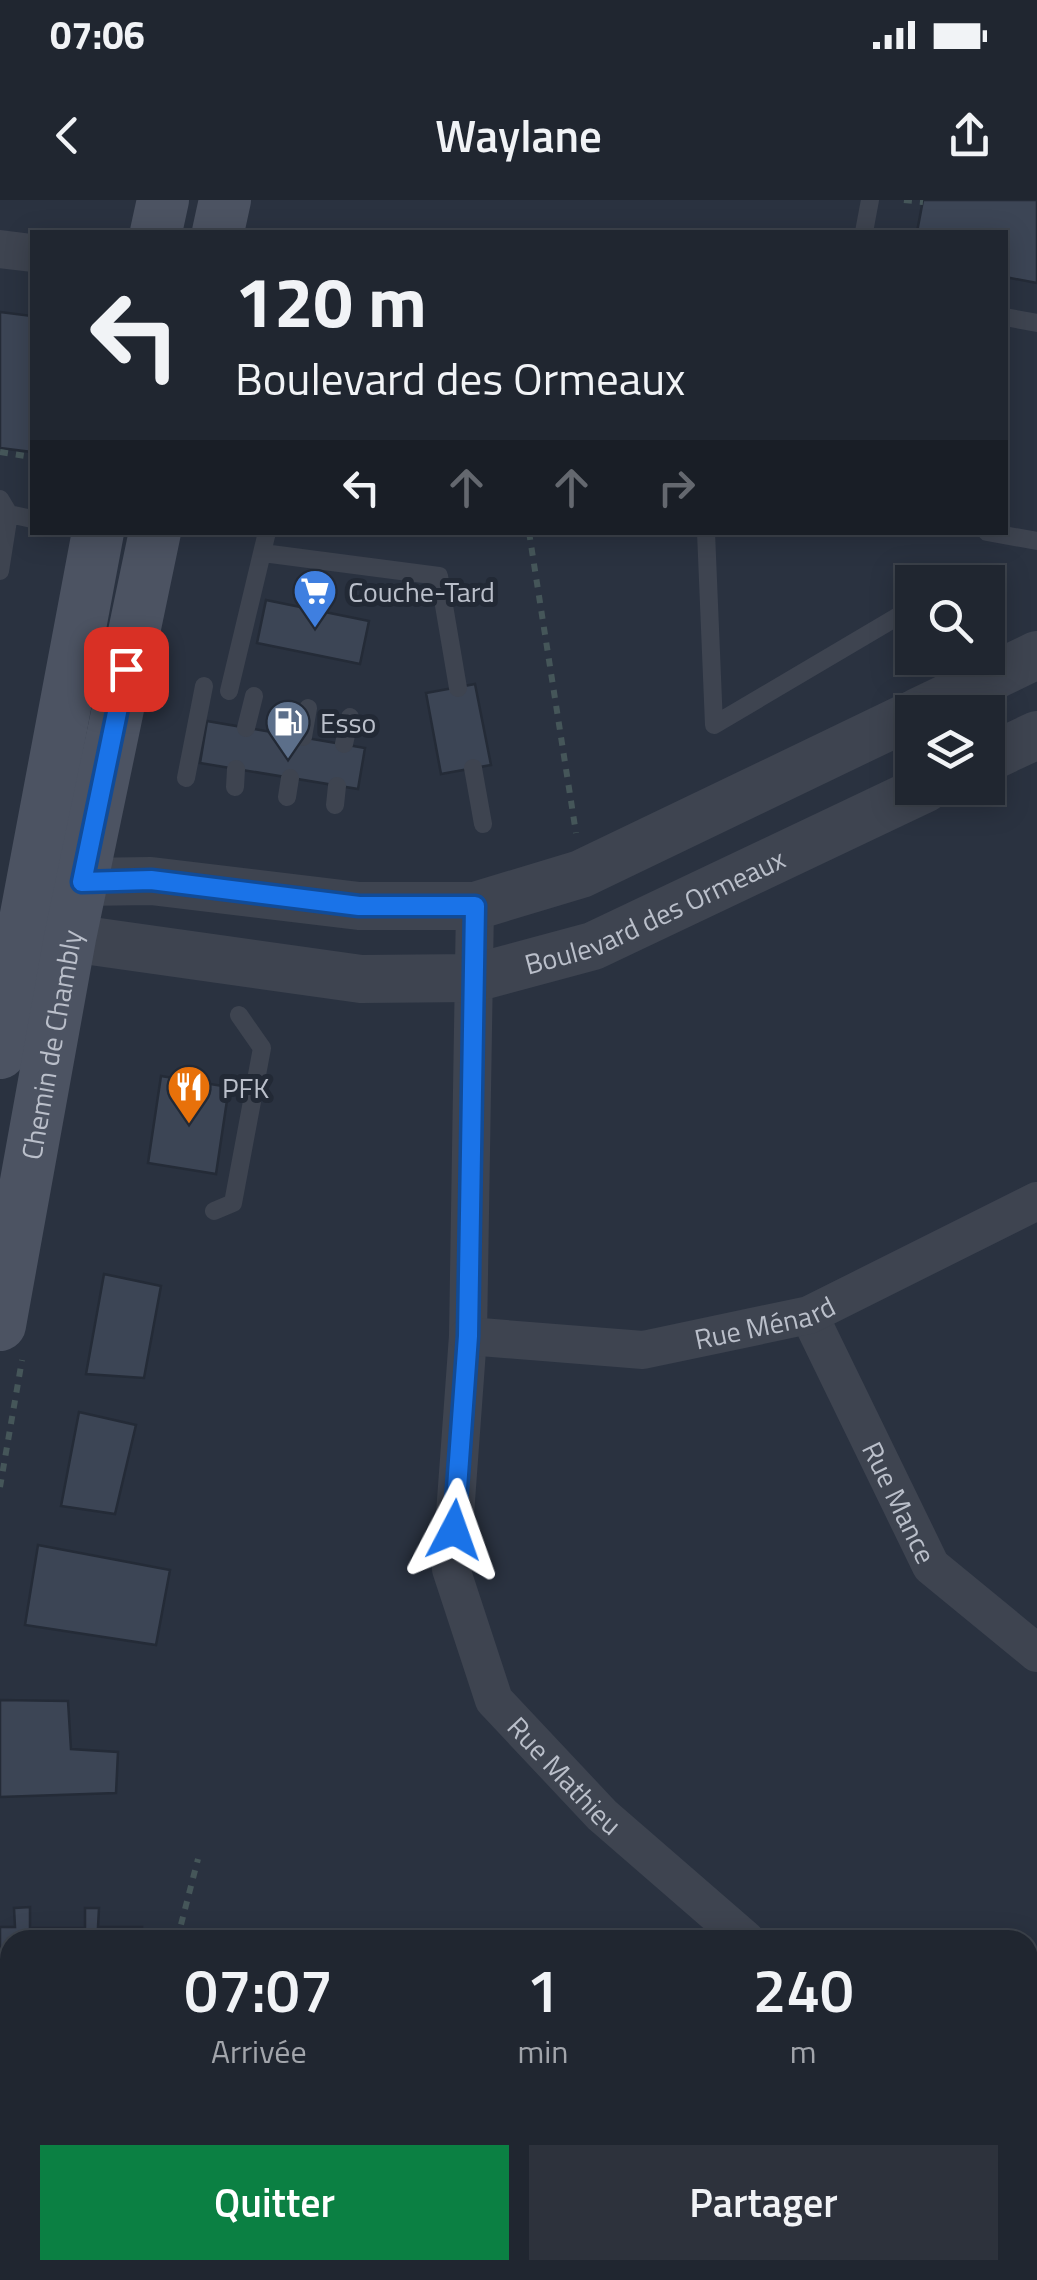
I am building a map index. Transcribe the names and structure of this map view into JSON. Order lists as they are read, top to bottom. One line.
{"streets":{"main road":["Chemin de Chambly"],"street":["Boulevard des Ormeaux","Rue Ménard","Rue Mance","Rue Mathieu"]},"crossings":[["Boulevard des Ormeaux","Chemin de Chambly"],["Boulevard des Ormeaux","Rue Mathieu"],["Rue Ménard","Rue Mance"],["Rue Ménard","Rue Mathieu"]],"places":{"supermarket":["Couche-Tard"],"fuel station":["Esso"],"restaurant":["PFK"]},"page":{"status":"07:06","header":"Waylane","turn":["120 m","Boulevard des Ormeaux"],"eta":["07:07","Arrivée","1","min","240","m"],"buttons":["Quitter","Partager"]}}
